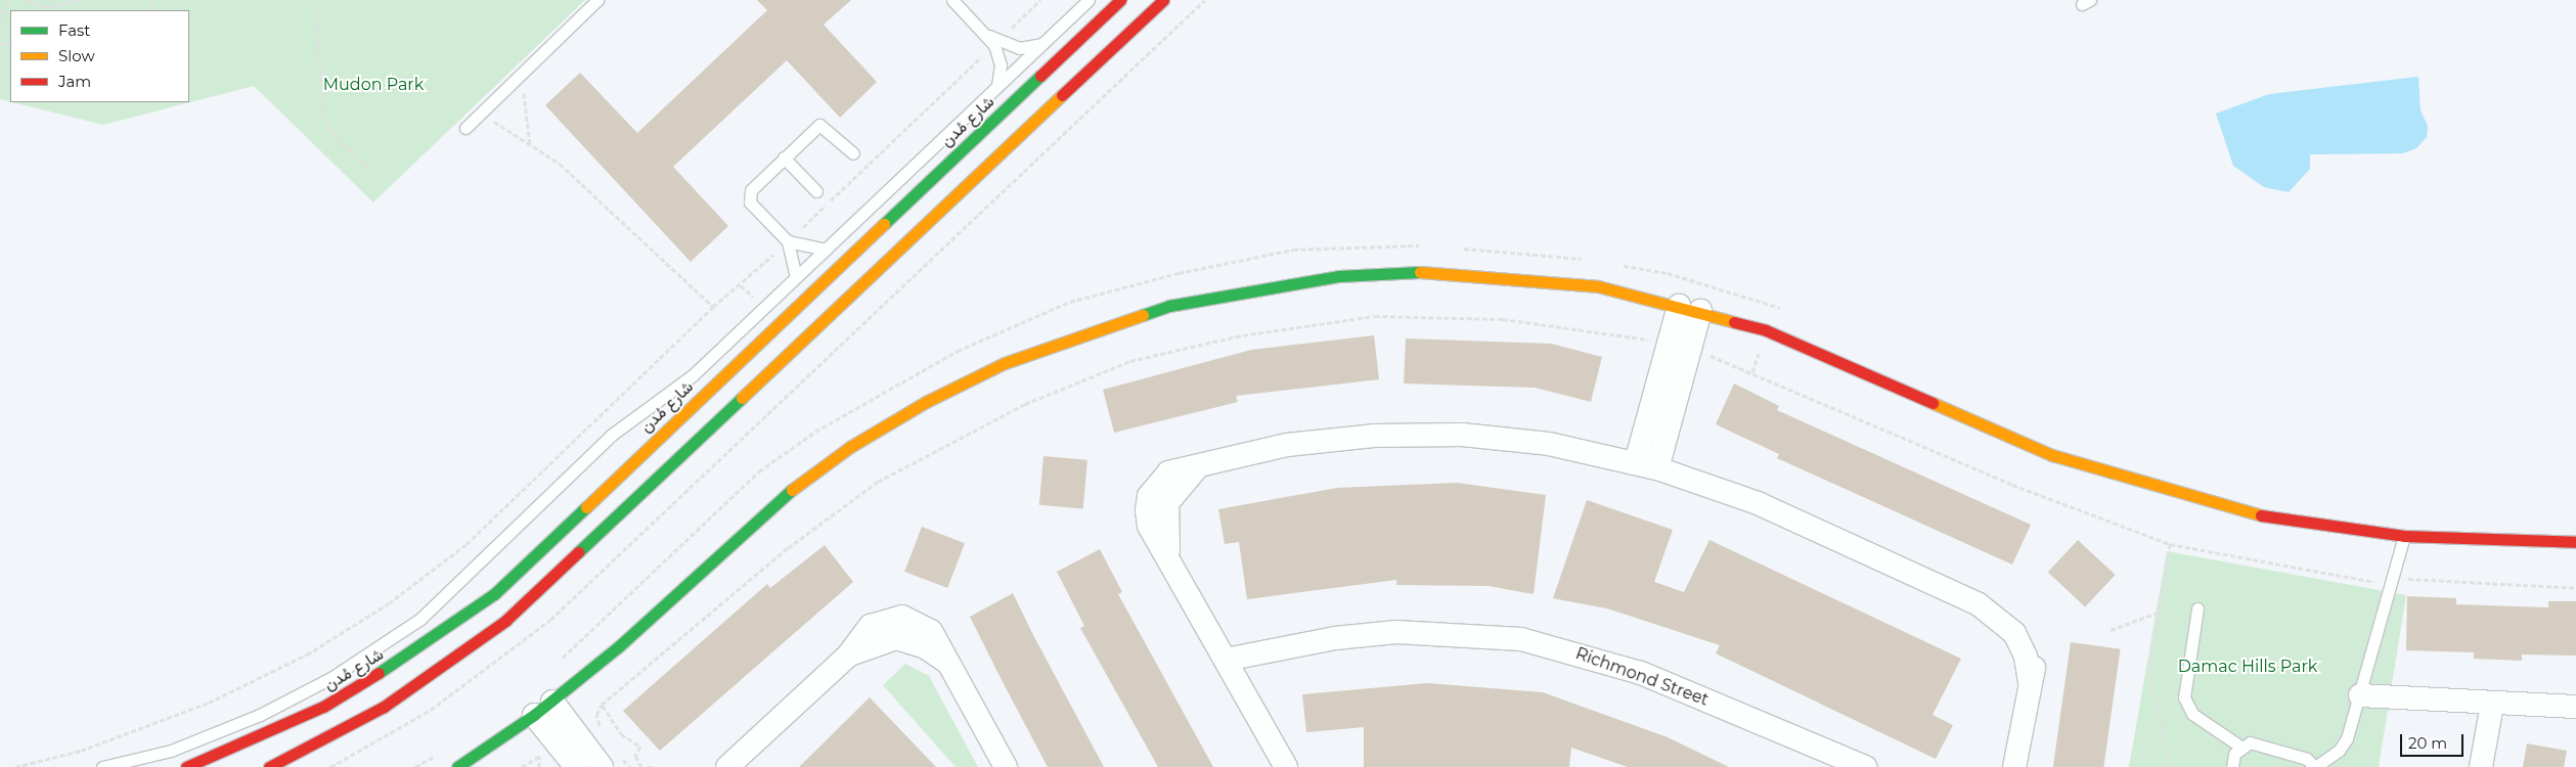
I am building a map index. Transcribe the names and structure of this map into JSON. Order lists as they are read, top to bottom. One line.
{"streets":{"street":["شارع مُدن","Richmond Street"]},"parks":["Mudon Park","Damac Hills Park"],"legend":["Fast","Slow","Jam"],"scale_bar":"20 m"}
